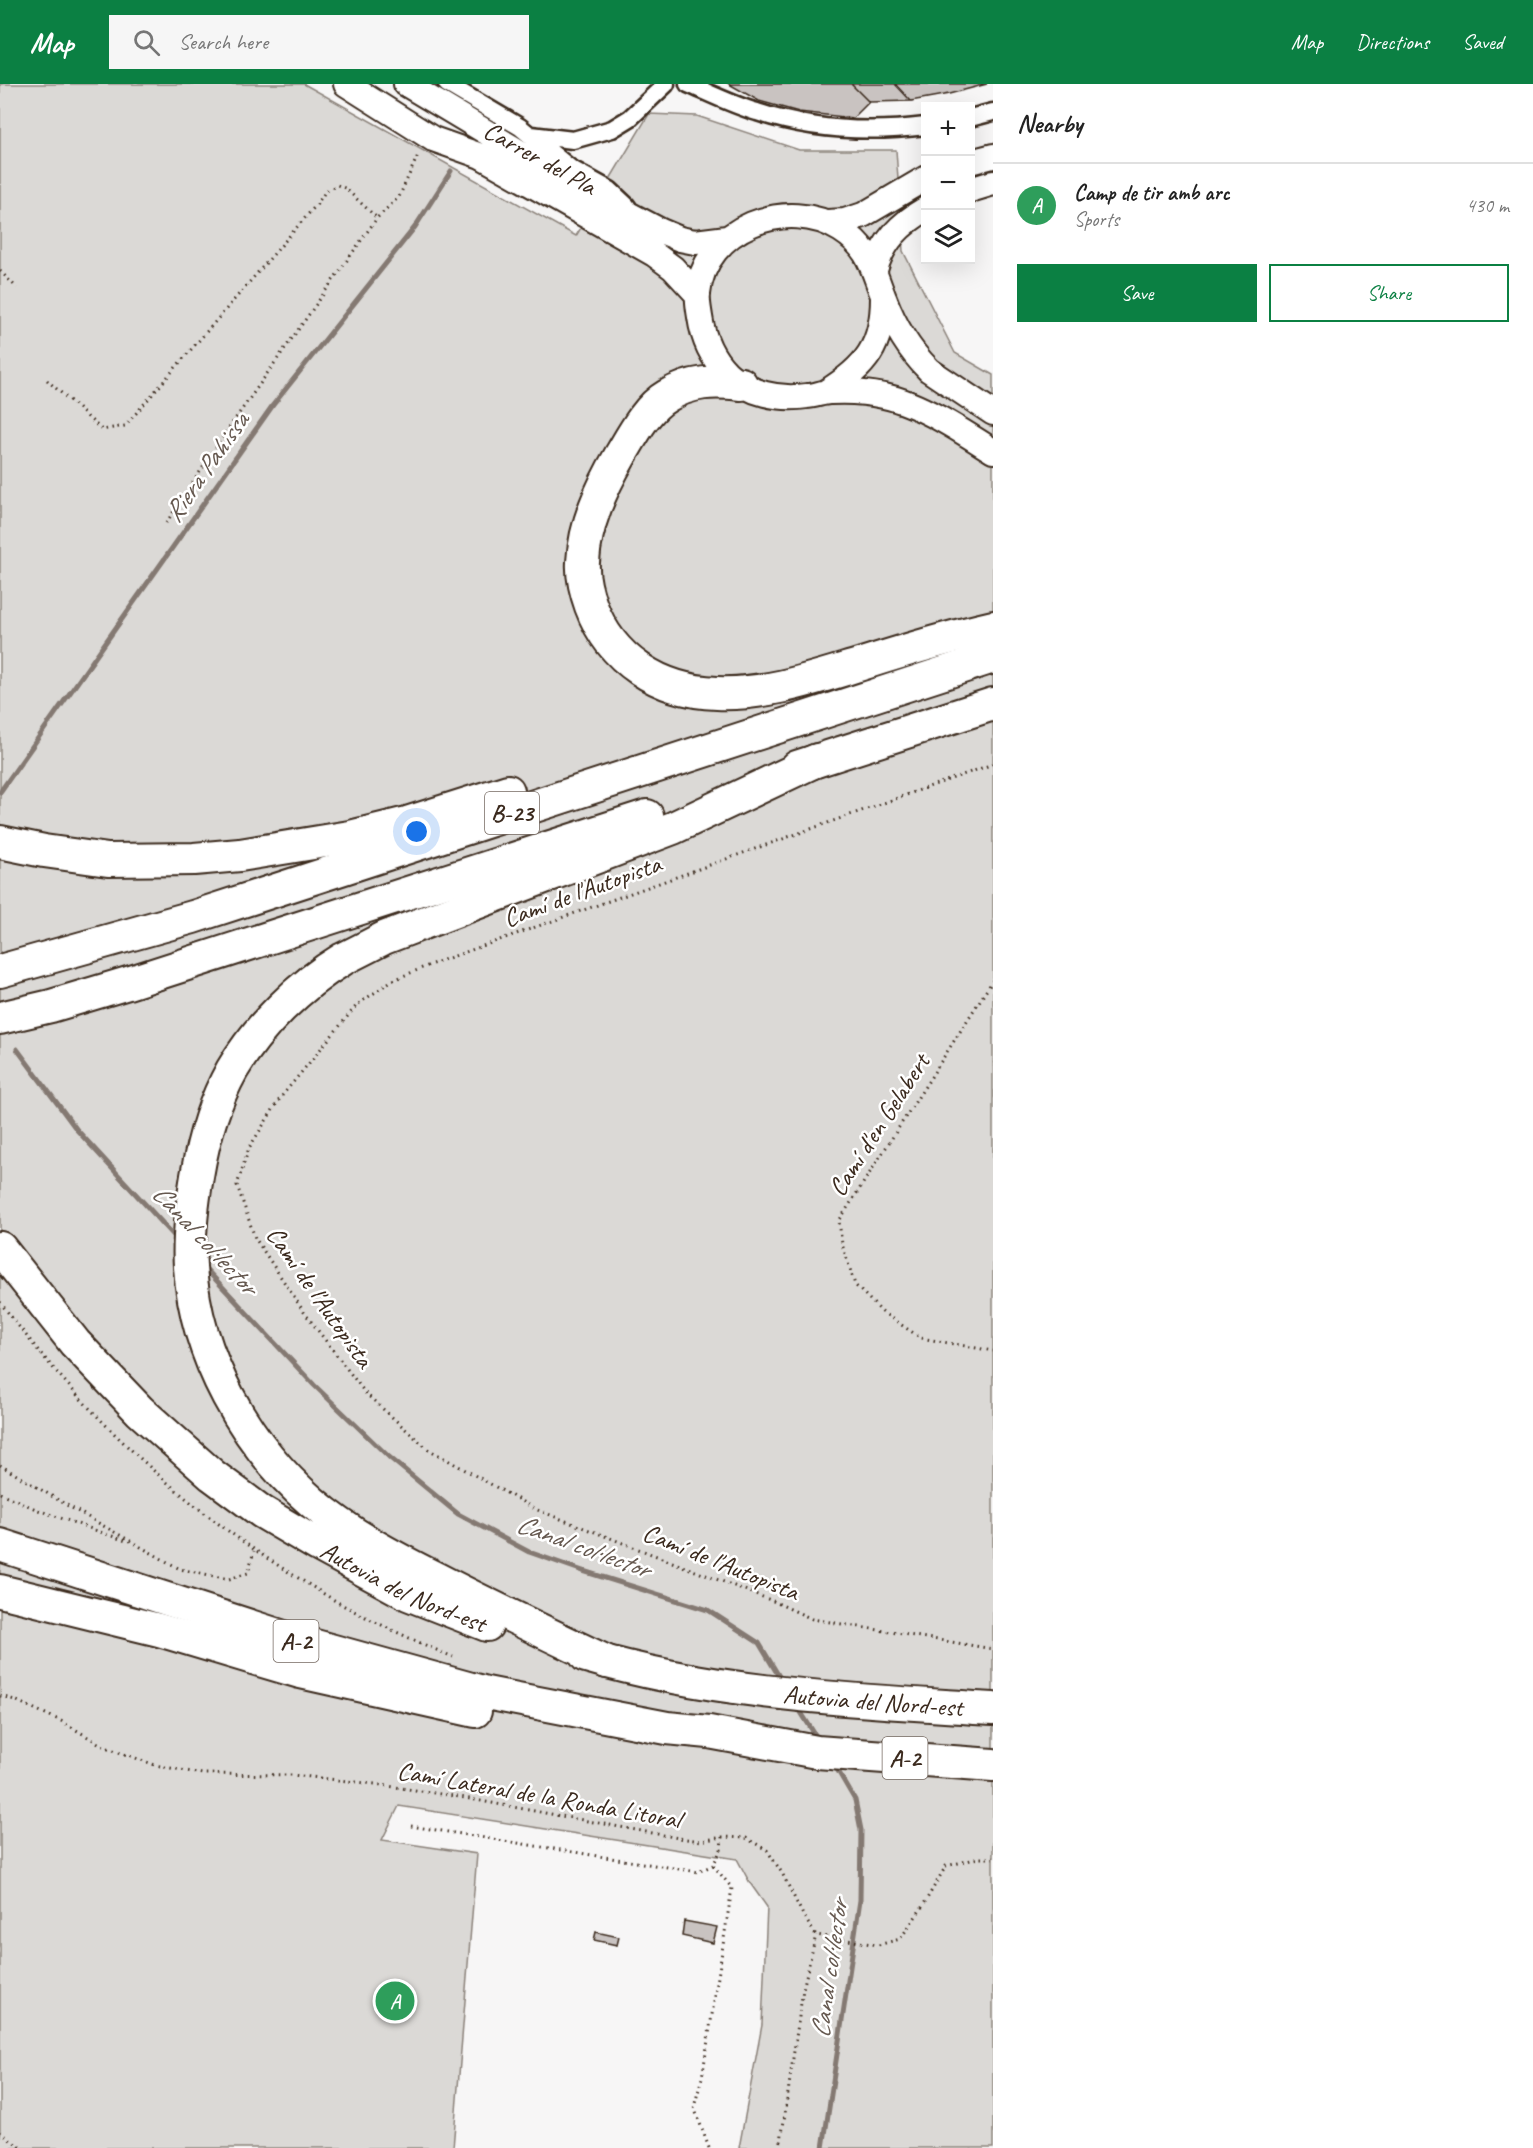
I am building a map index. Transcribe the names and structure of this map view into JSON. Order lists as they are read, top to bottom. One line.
{"streets":{"highway":["B-23","Autovia del Nord-est","A-2"],"main road":["Carrer del Pla"],"path":["Camí de l'Autopista","Camí d'en Gelabert","Camí Lateral de la Ronda Litoral"]},"water":["Riera Pahissa","Canal col·lector"],"page":{"header":"Map","search":"Search here","nav":["Map","Directions","Saved"],"heading":"Nearby","map_buttons":["+","−"],"list":[{"mark":"A","name":"Camp de tir amb arc","note":"Sports","value":"430 m"}],"buttons":["Save","Share"],"pins":"A"}}
